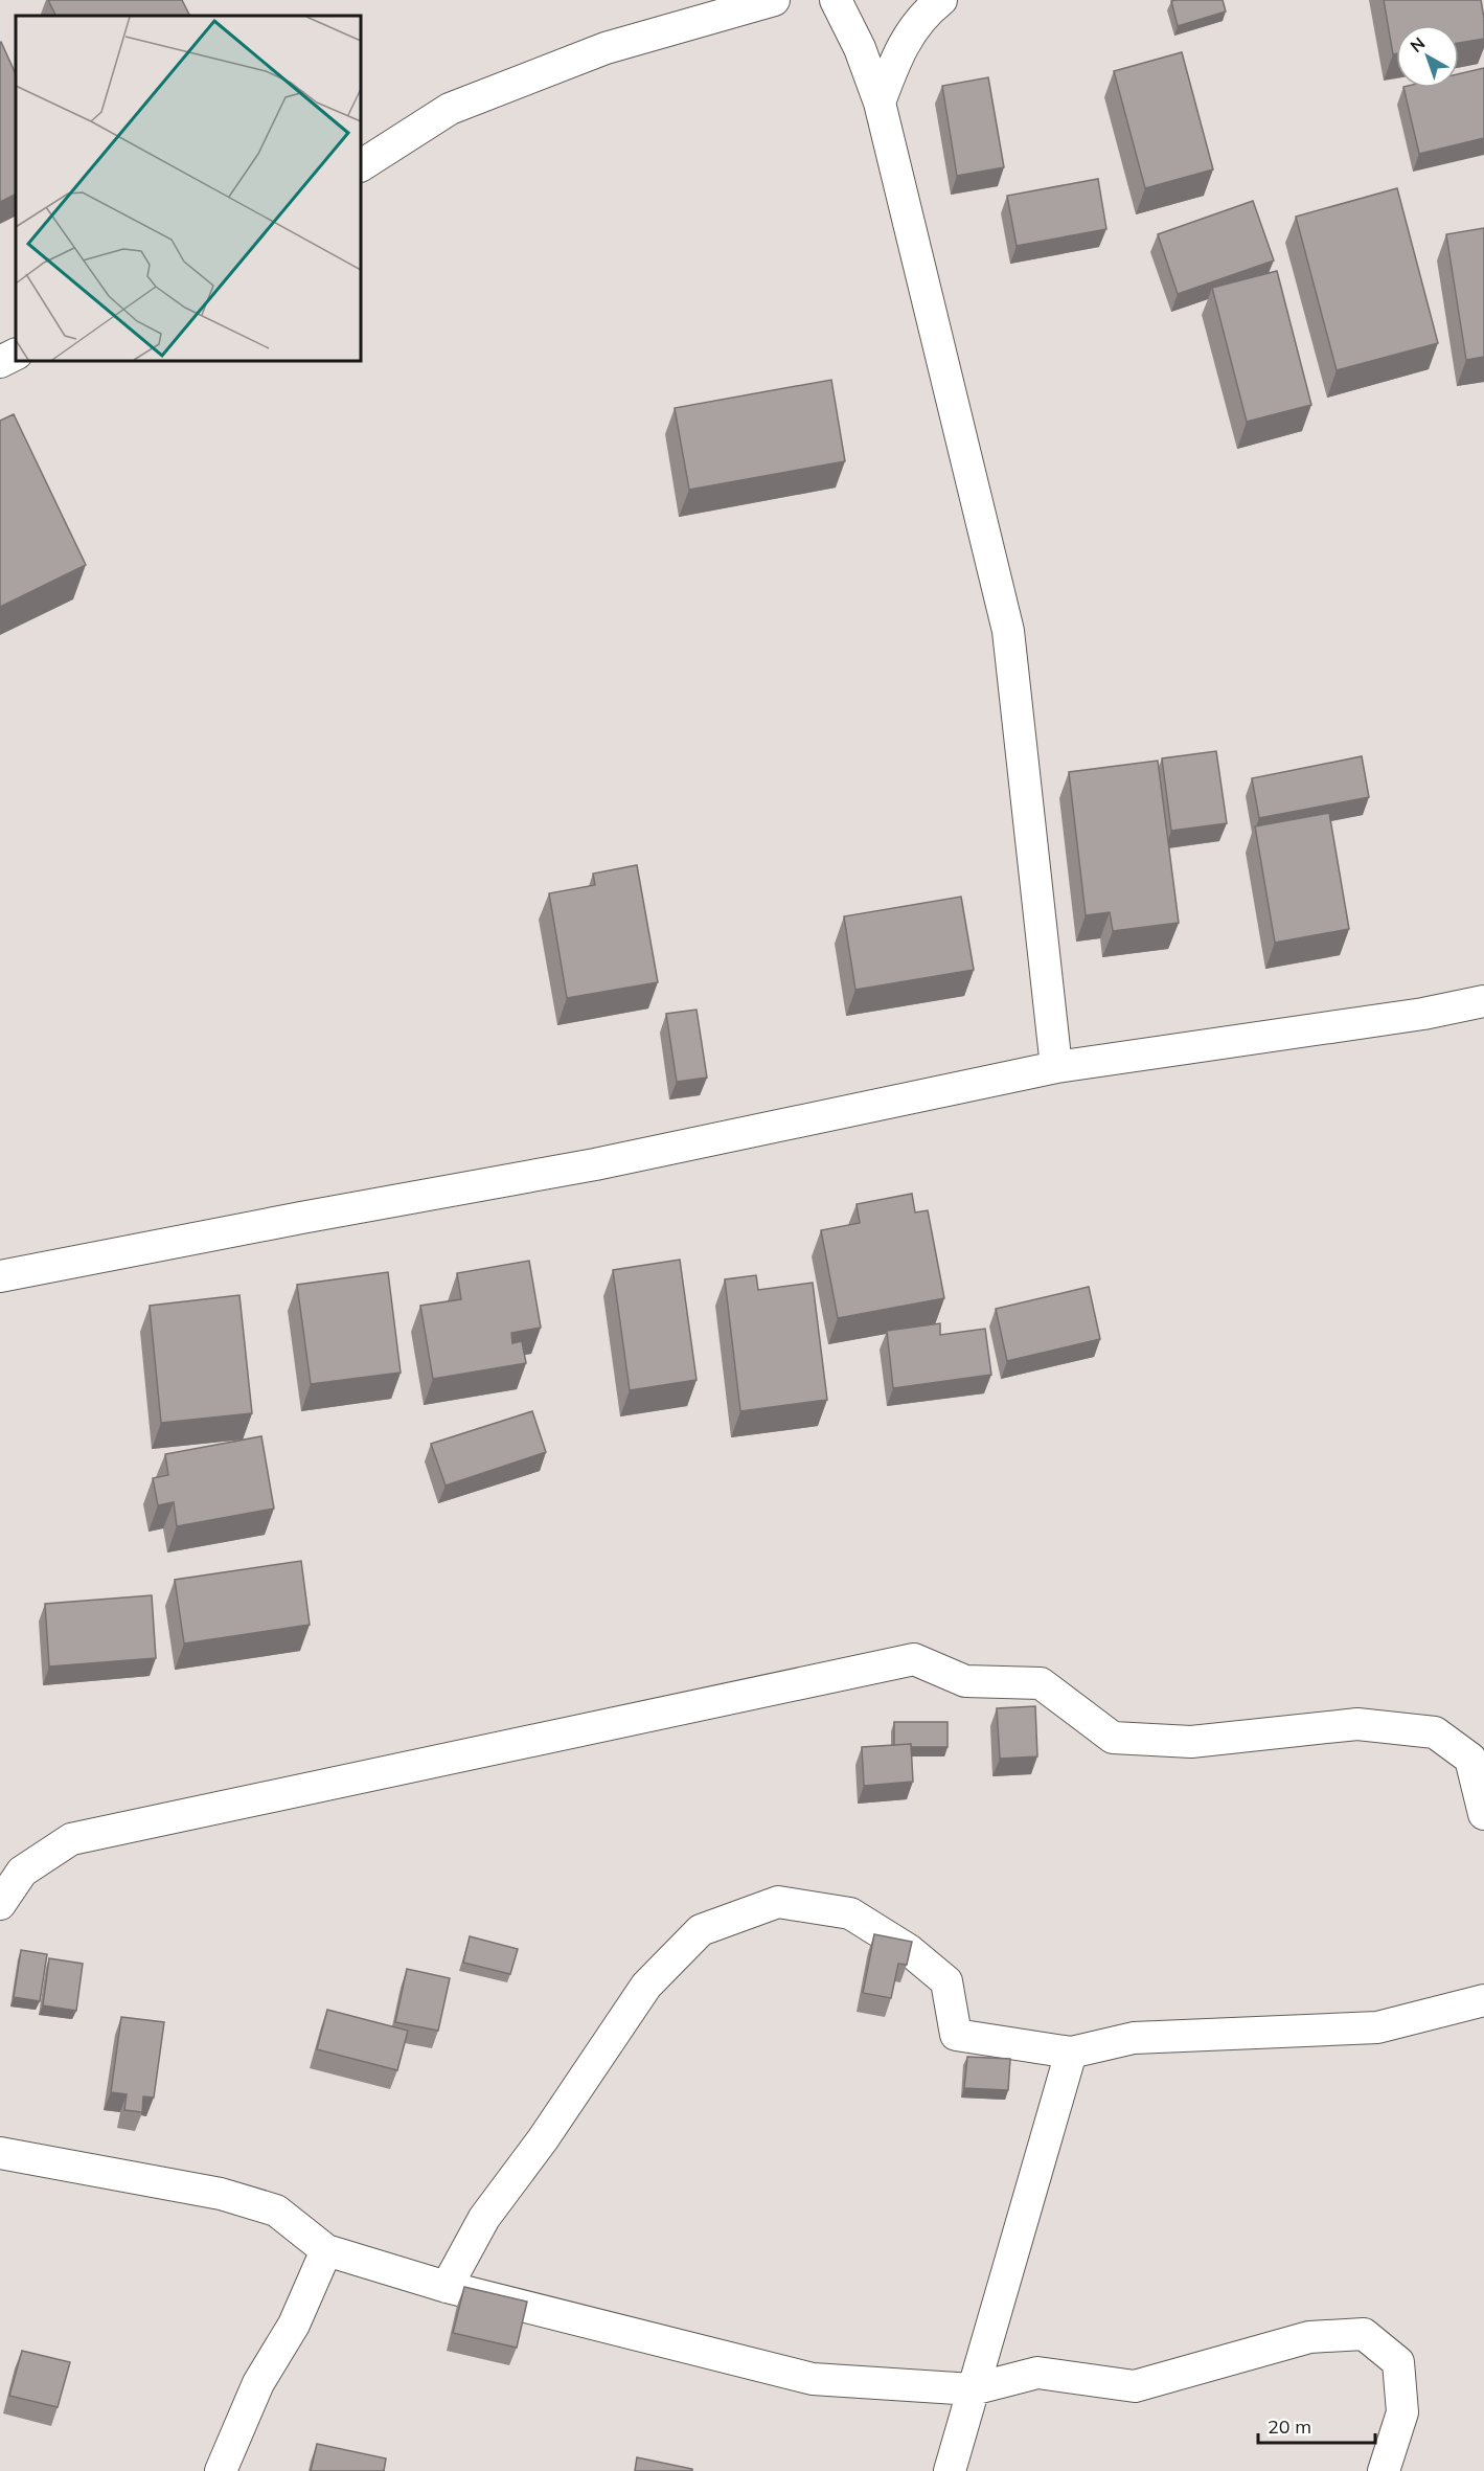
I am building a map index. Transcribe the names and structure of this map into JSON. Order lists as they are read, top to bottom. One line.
{"scale_bar":"20 m","north":"top left"}
